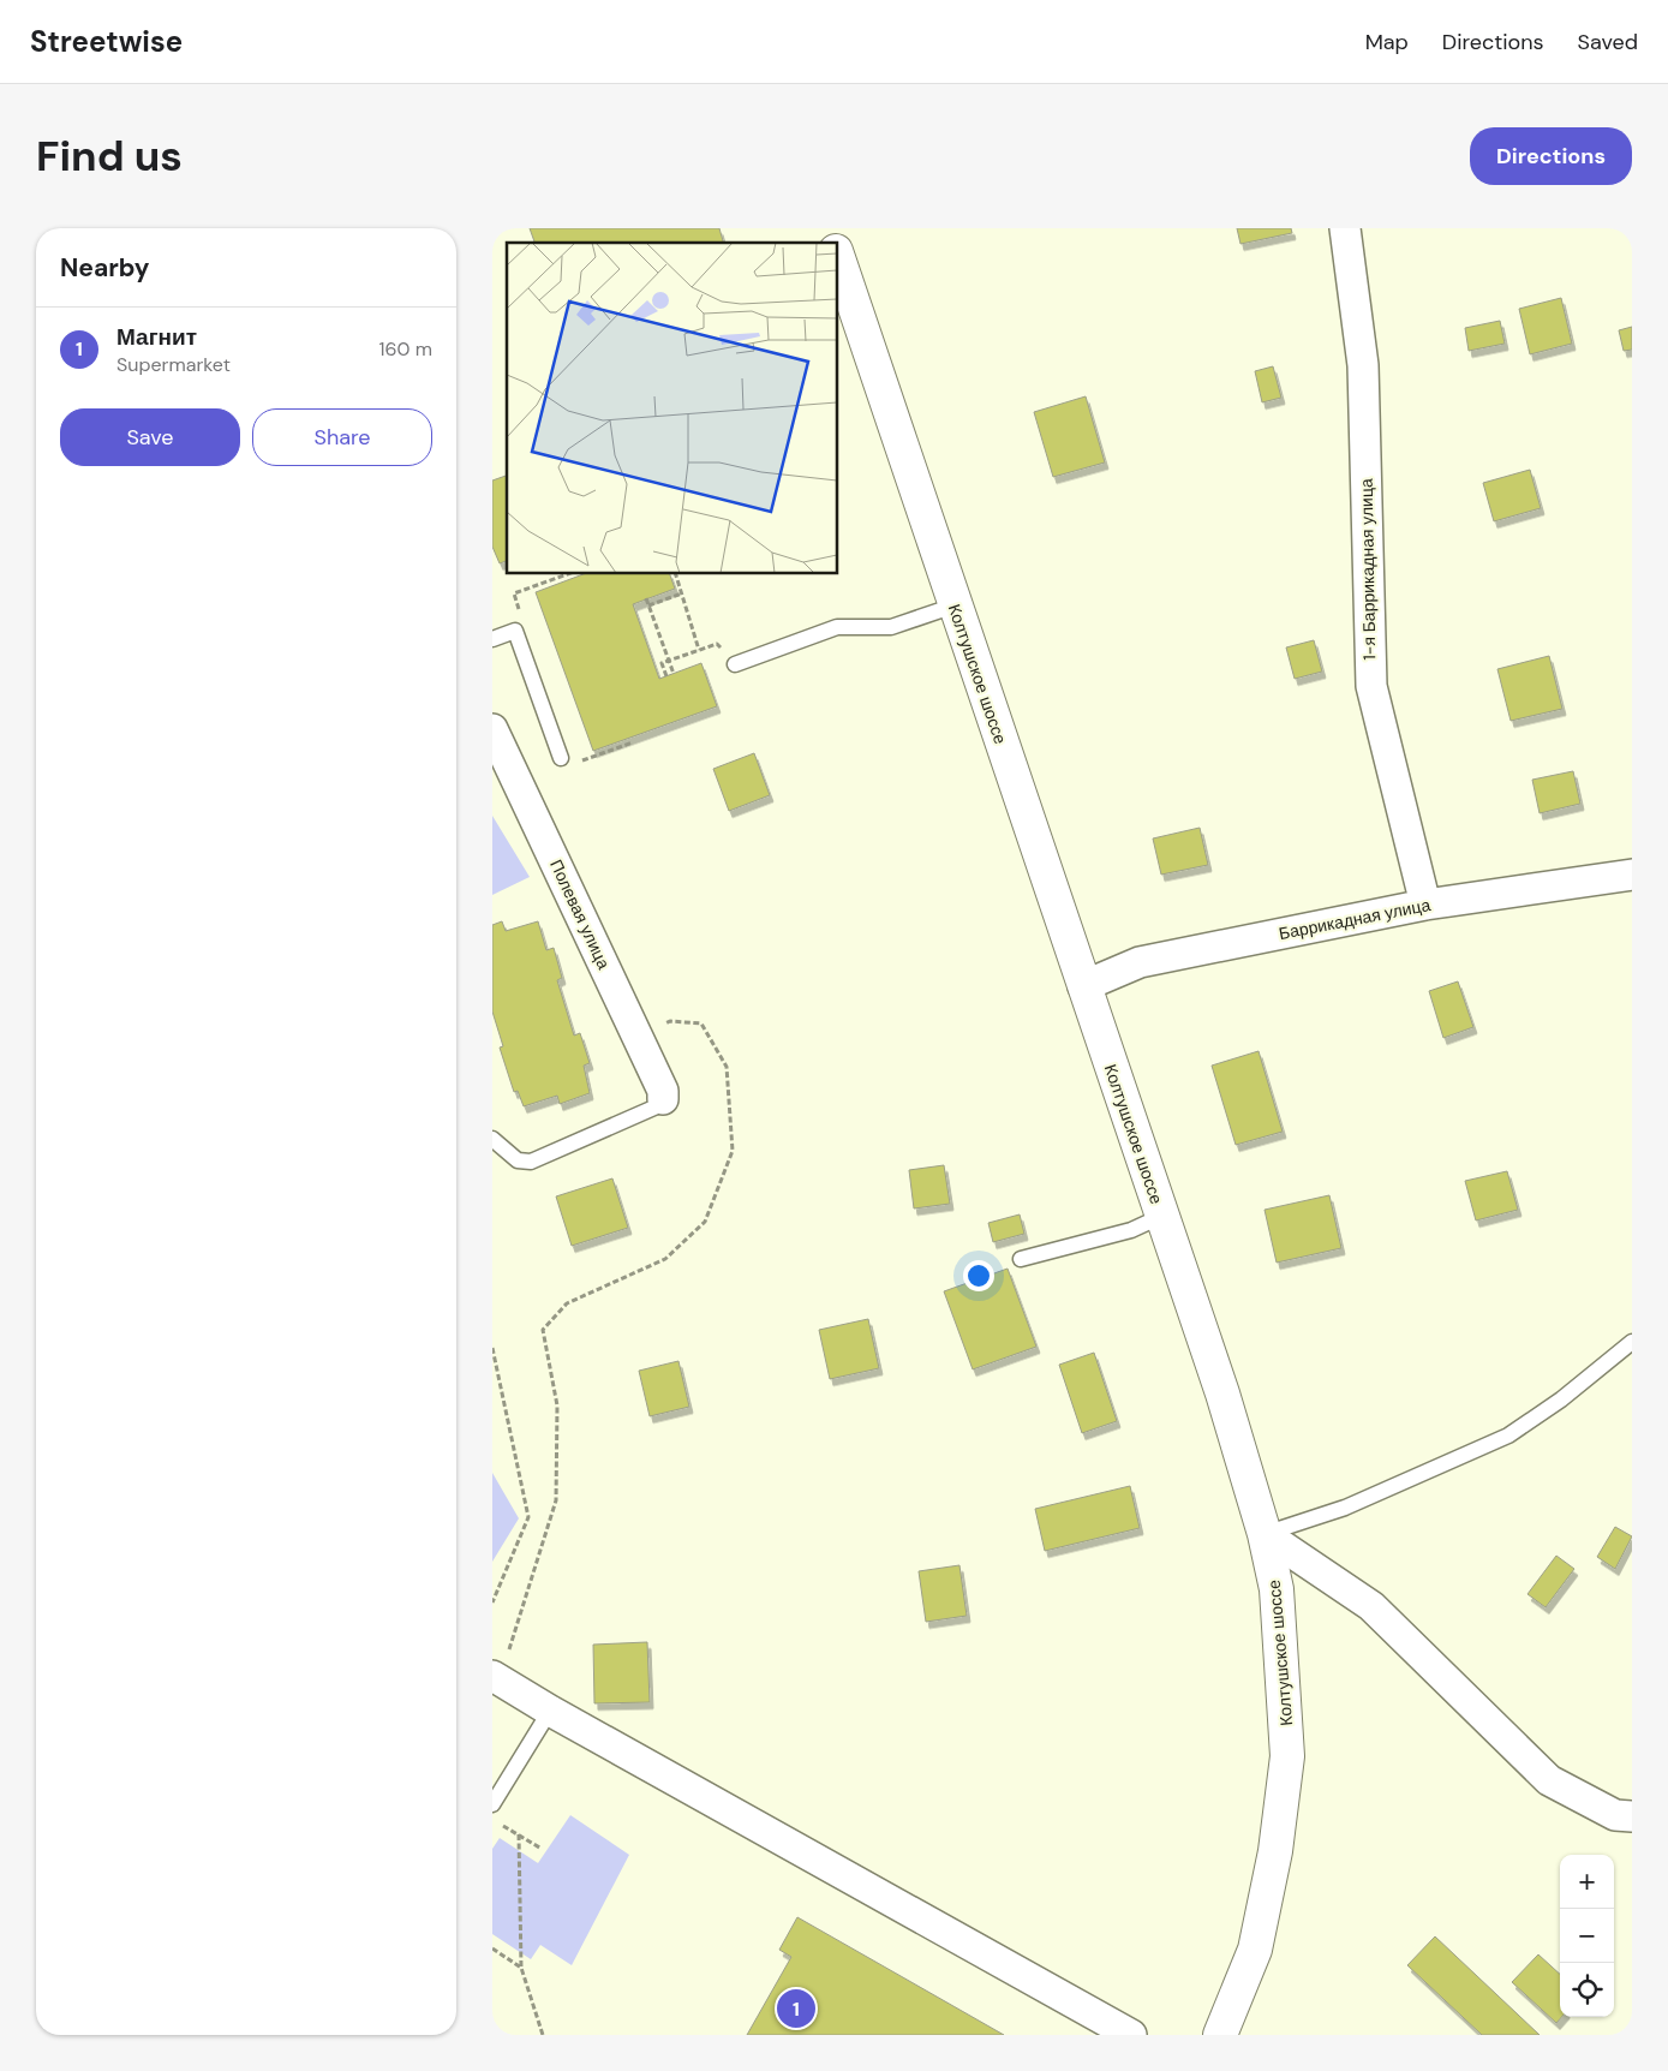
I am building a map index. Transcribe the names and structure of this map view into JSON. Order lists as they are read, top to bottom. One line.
{"streets":{"main road":["Колтушское шоссе"],"street":["1-я Баррикадная улица","Полевая улица","Баррикадная улица"]},"crossings":[["1-я Баррикадная улица","Баррикадная улица"],["Колтушское шоссе","Баррикадная улица"]],"page":{"header":"Streetwise","nav":["Map","Directions","Saved"],"buttons":["Directions",["Save","Share"]],"title":"Find us","heading":"Nearby","list":[{"mark":"1","name":"Магнит","note":"Supermarket","value":"160 m"}],"map_buttons":["+","−"],"pins":"1"}}
